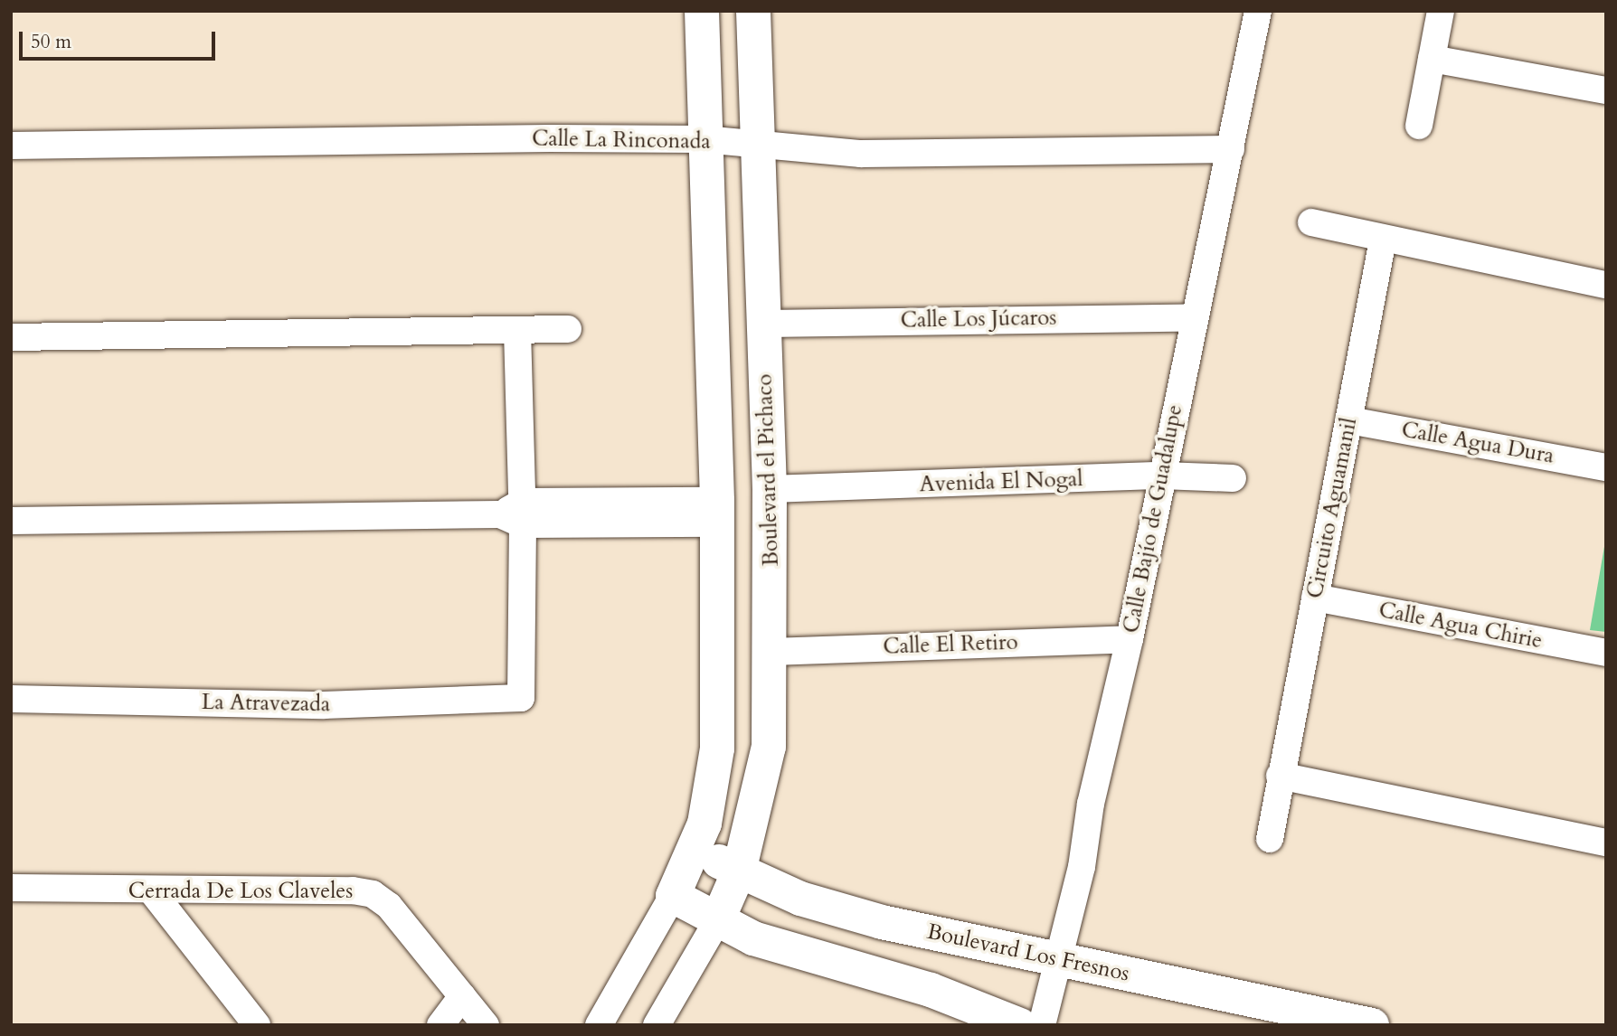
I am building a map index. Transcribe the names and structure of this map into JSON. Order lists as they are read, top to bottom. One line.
{"streets":{"street":["Calle La Rinconada","Calle Los Júcaros","Calle Agua Dura","Boulevard el Pichaco","Avenida El Nogal","Circuito Aguamanil","Calle Bajío de Guadalupe","Calle Agua Chirie","Calle El Retiro","La Atravezada","Cerrada De Los Claveles","Boulevard Los Fresnos"]},"crossings":[["Calle La Rinconada","Boulevard el Pichaco"],["Calle La Rinconada","Calle Bajío de Guadalupe"],["Calle Los Júcaros","Boulevard el Pichaco"],["Calle Los Júcaros","Calle Bajío de Guadalupe"],["Calle Agua Dura","Circuito Aguamanil"],["Boulevard el Pichaco","Avenida El Nogal"],["Boulevard el Pichaco","Calle El Retiro"],["Boulevard el Pichaco","Boulevard Los Fresnos"],["Avenida El Nogal","Calle Bajío de Guadalupe"],["Circuito Aguamanil","Calle Agua Chirie"],["Calle Bajío de Guadalupe","Calle El Retiro"],["Calle Bajío de Guadalupe","Boulevard Los Fresnos"]],"scale_bar":"50 m"}
